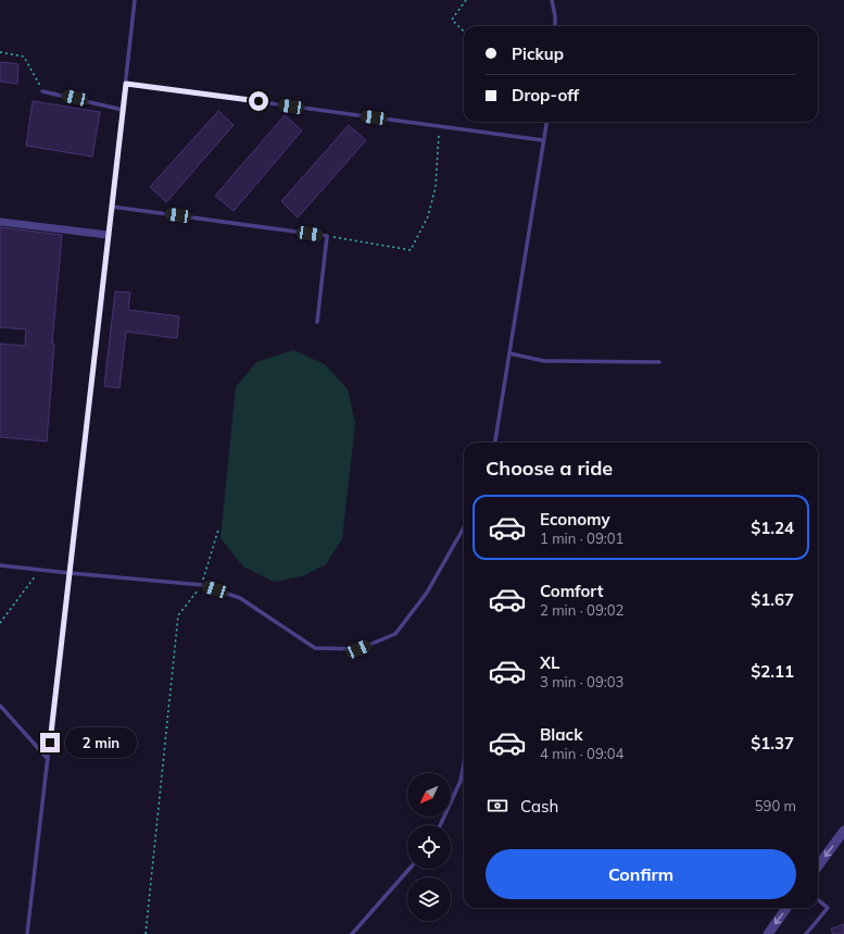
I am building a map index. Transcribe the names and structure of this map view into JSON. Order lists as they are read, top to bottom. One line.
{"north":"bottom left","page":{"banner":["Pickup","Drop-off"],"heading":"Choose a ride","list":[{"name":"Economy","note":"1 min · 09:01","value":"$1.24"},{"name":"Comfort","note":"2 min · 09:02","value":"$1.67"},{"name":"XL","note":"3 min · 09:03","value":"$2.11"},{"name":"Black","note":"4 min · 09:04","value":"$1.37"}],"bubble":"2 min","pay":["Cash","590 m"],"buttons":"Confirm"}}
